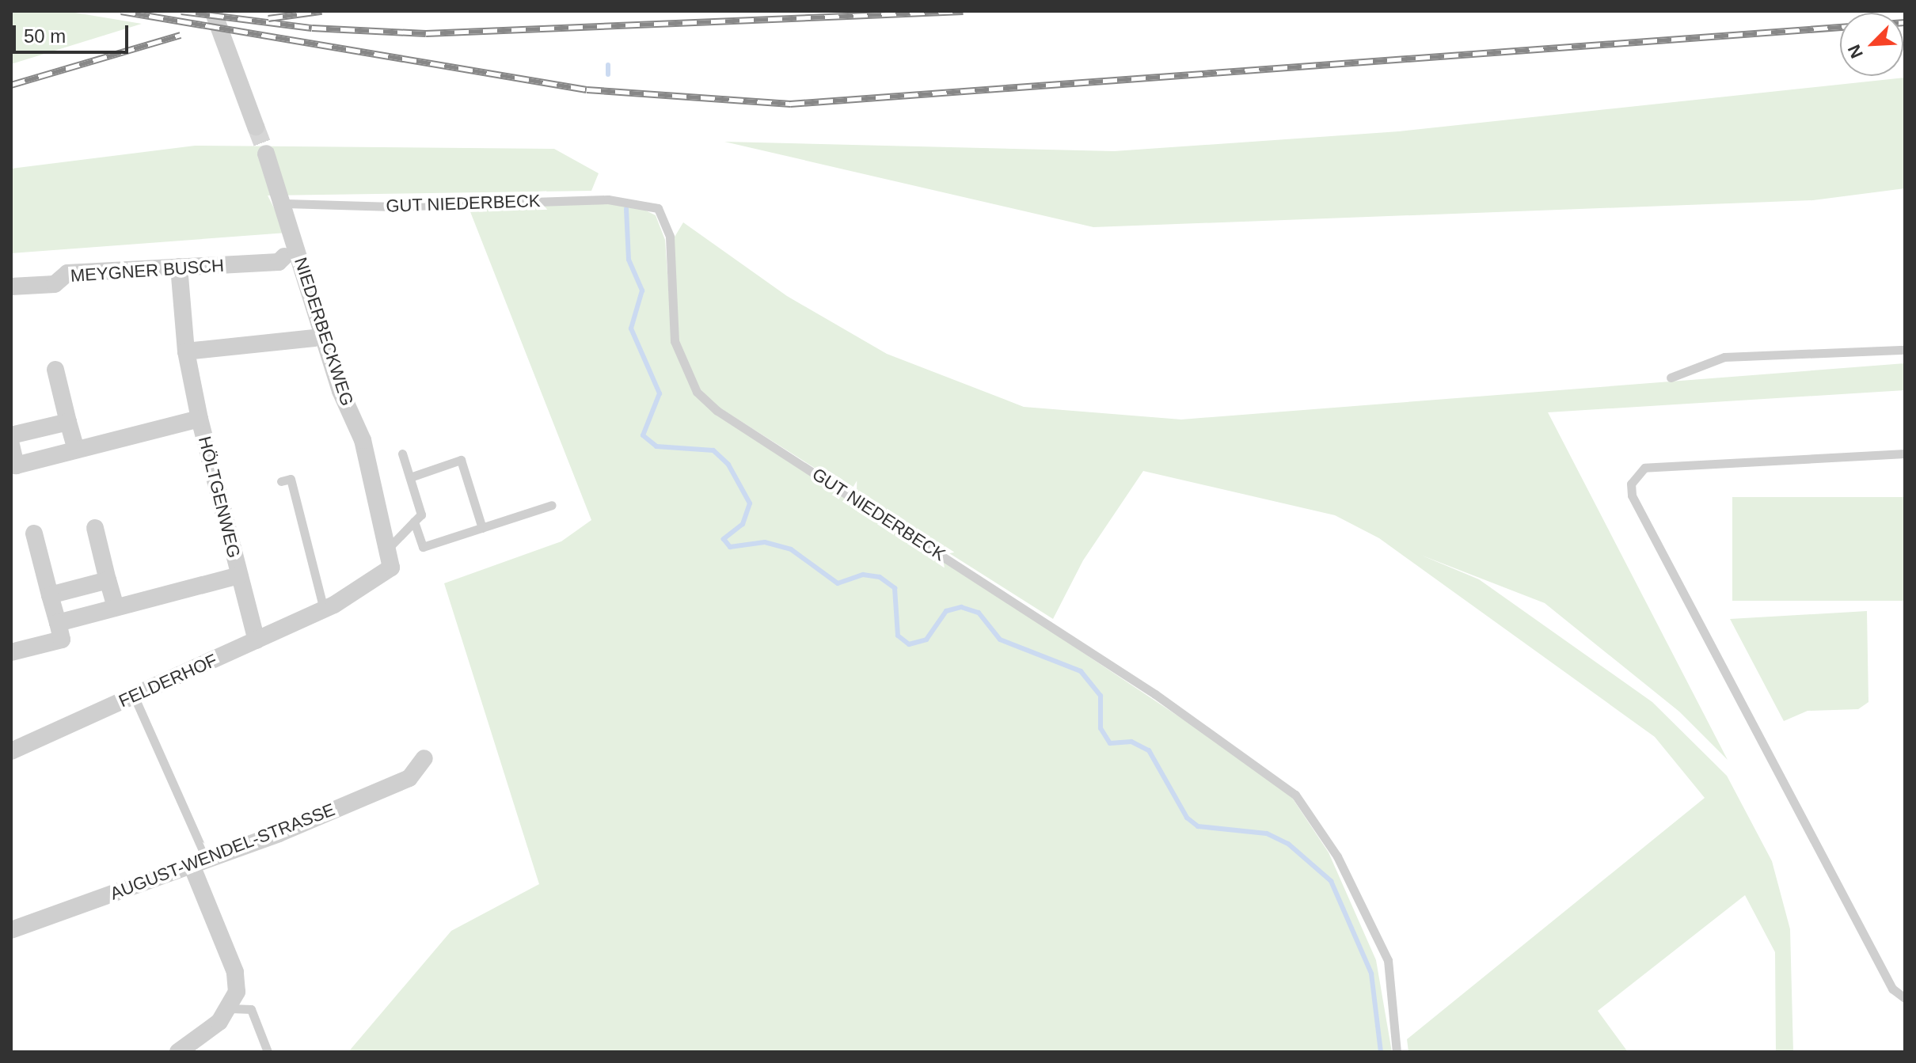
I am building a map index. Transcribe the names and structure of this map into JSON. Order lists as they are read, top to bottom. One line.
{"streets":{"street":["MEYGNER BUSCH","NIEDERBECKWEG","HÖLTGENWEG","FELDERHOF","AUGUST-WENDEL-STRASSE"],"lane":["GUT NIEDERBECK"]},"crossings":[["GUT NIEDERBECK","NIEDERBECKWEG"],["MEYGNER BUSCH","HÖLTGENWEG"],["NIEDERBECKWEG","FELDERHOF"],["HÖLTGENWEG","FELDERHOF"]],"scale_bar":"50 m","north":"bottom left"}
